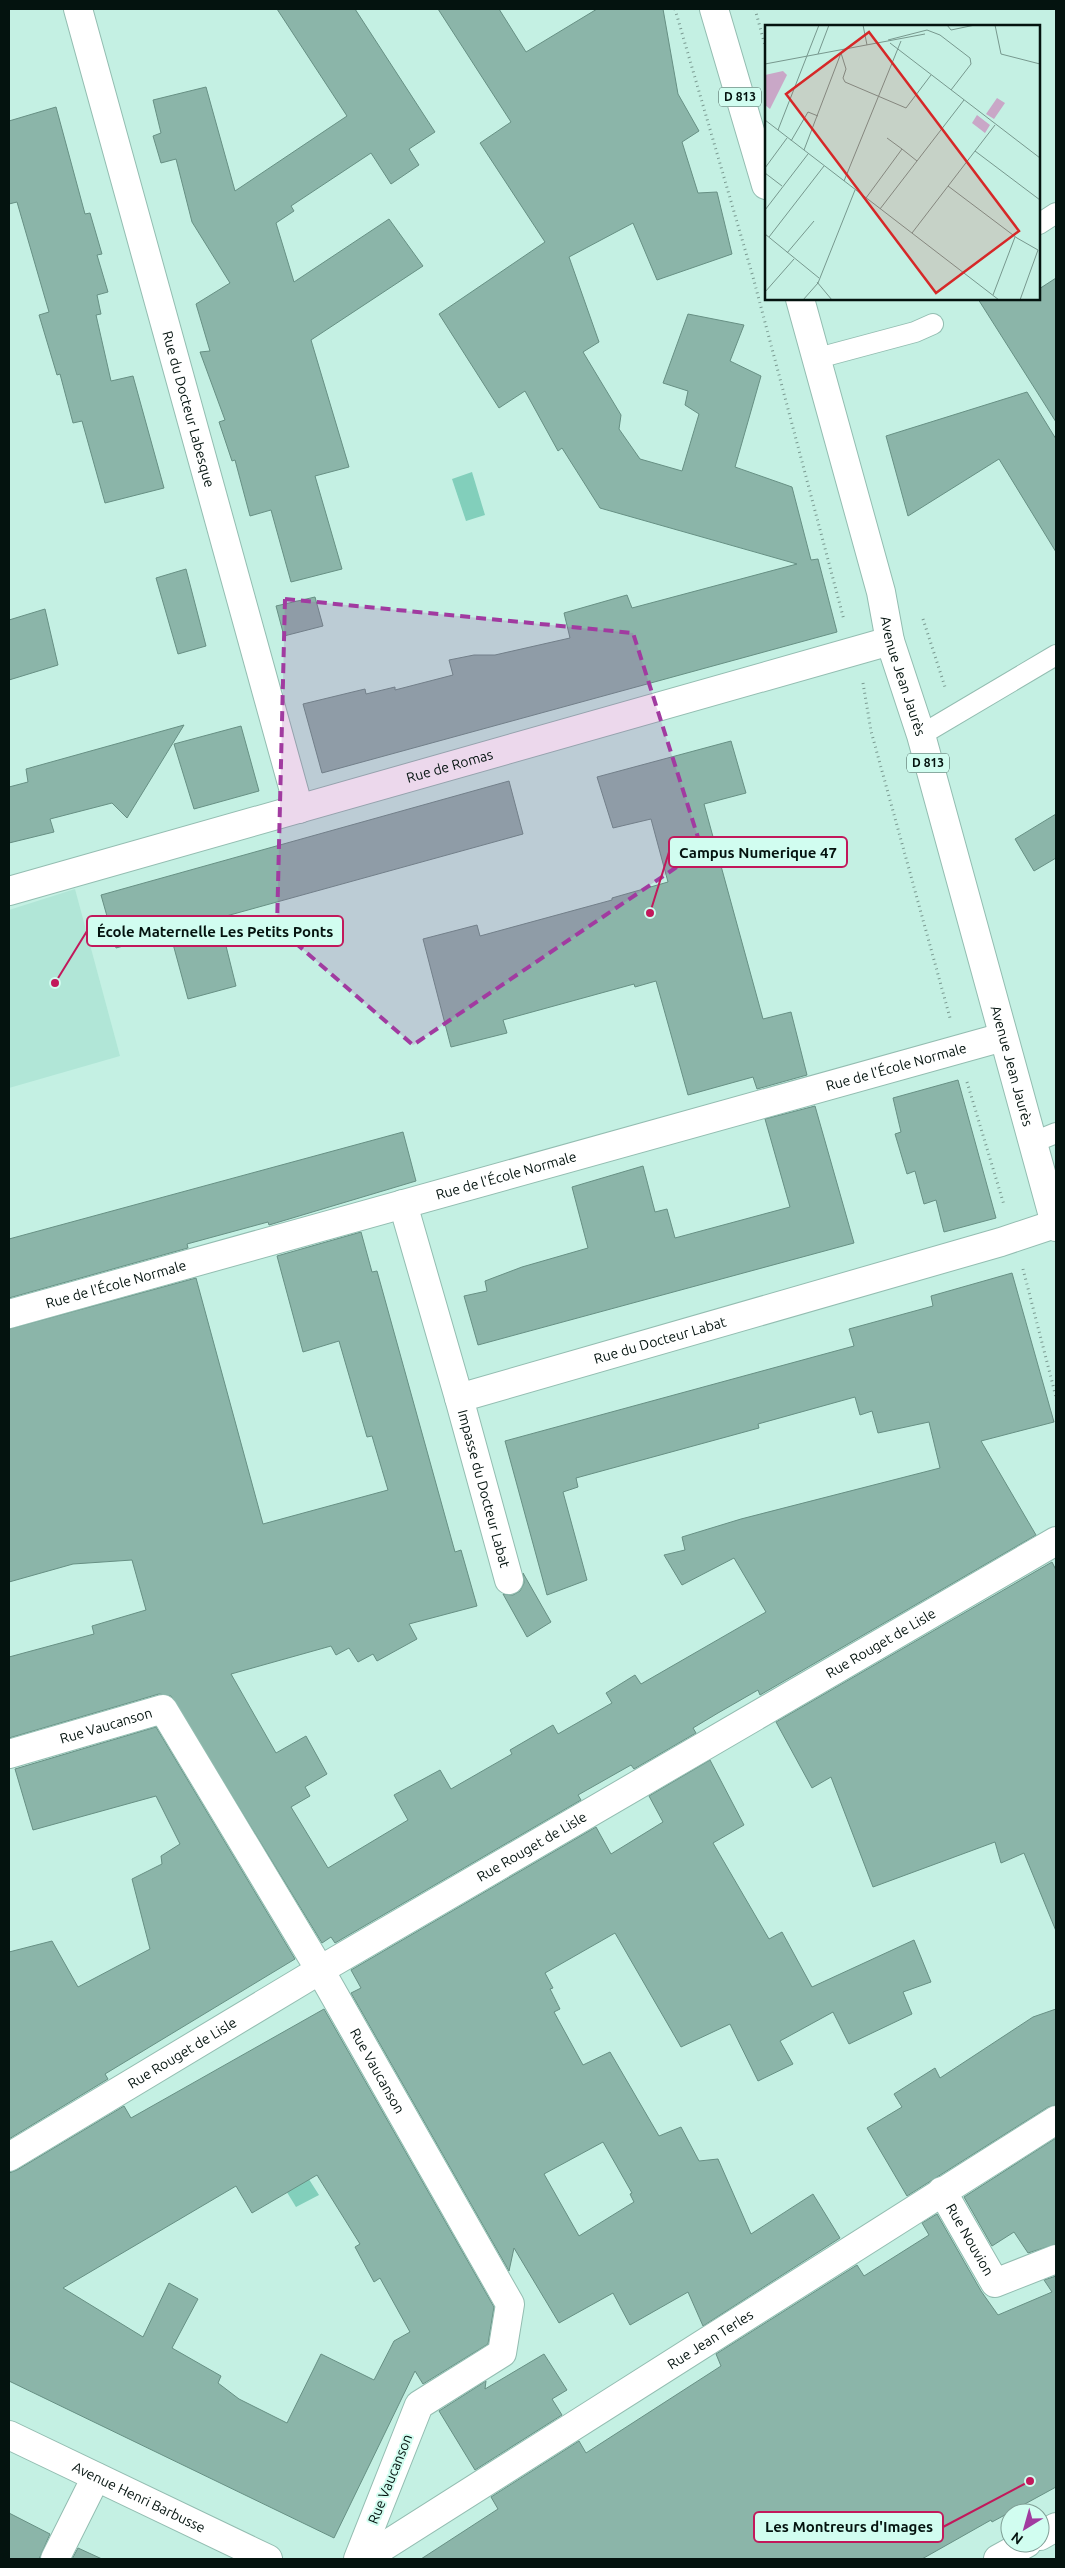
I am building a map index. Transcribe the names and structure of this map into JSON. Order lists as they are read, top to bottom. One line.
{"streets":{"street":["D 813","Rue du Docteur Labesque","Avenue Jean Jaurès","Rue de Romas","Rue de l'École Normale","Rue du Docteur Labat","Impasse du Docteur Labat","Rue Rouget de Lisle","Rue Vaucanson","Rue Nouvion","Rue Jean Terles","Avenue Henri Barbusse"]},"crossings":[["Rue du Docteur Labesque","Rue de Romas"],["Avenue Jean Jaurès","Rue de Romas"],["Avenue Jean Jaurès","Rue de l'École Normale"],["Avenue Jean Jaurès","Rue du Docteur Labat"],["Rue du Docteur Labat","Impasse du Docteur Labat"],["Rue Rouget de Lisle","Rue Vaucanson"],["Rue Nouvion","Rue Jean Terles"]],"places":["Campus Numerique 47","École Maternelle Les Petits Ponts","Les Montreurs d'Images"],"north":"bottom left"}
